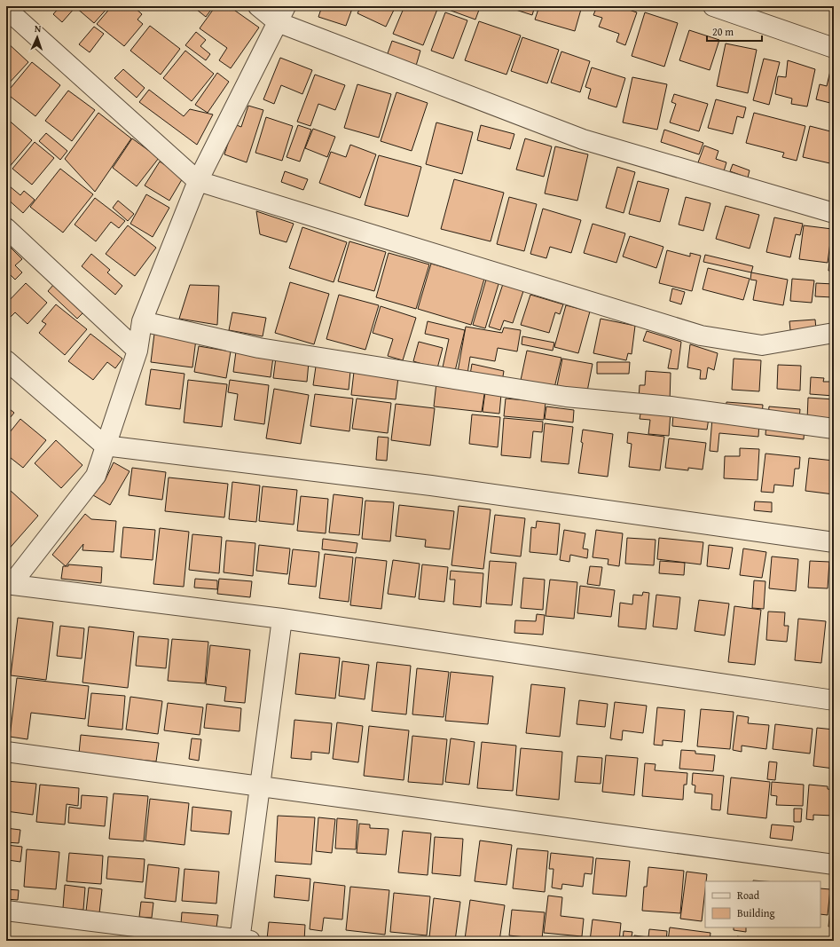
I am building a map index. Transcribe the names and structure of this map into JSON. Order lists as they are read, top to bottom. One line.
{"legend":["Road","Building"],"scale_bar":"20 m","north":"top"}
